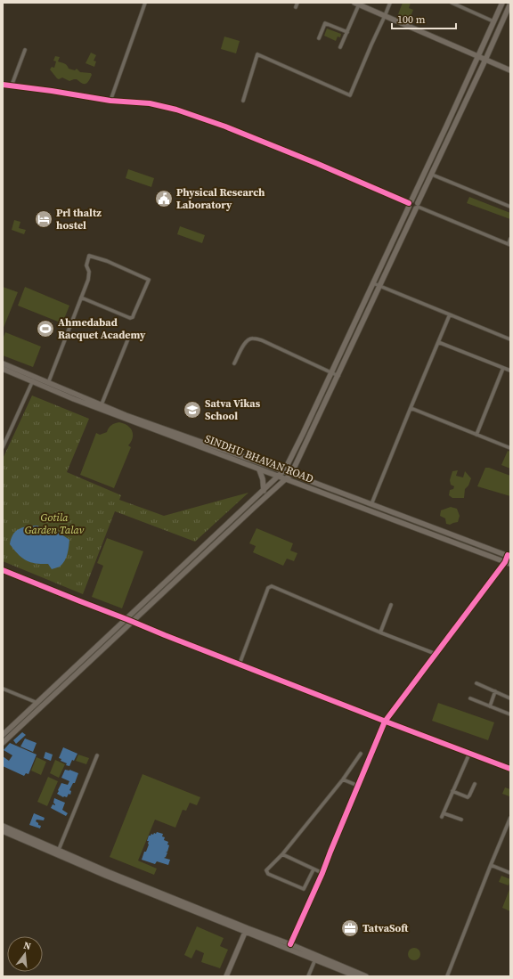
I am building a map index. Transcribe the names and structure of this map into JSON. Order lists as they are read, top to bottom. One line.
{"streets":{"main road":["SINDHU BHAVAN ROAD"]},"parks":["Gotila Garden Talav"],"places":{"public building":["Physical Research Laboratory"],"hotel":["Prl thaltz hostel"],"sports":["Ahmedabad Racquet Academy"],"school or university":["Satva Vikas School"],"office":["TatvaSoft"]},"scale_bar":"100 m","north":"top"}
